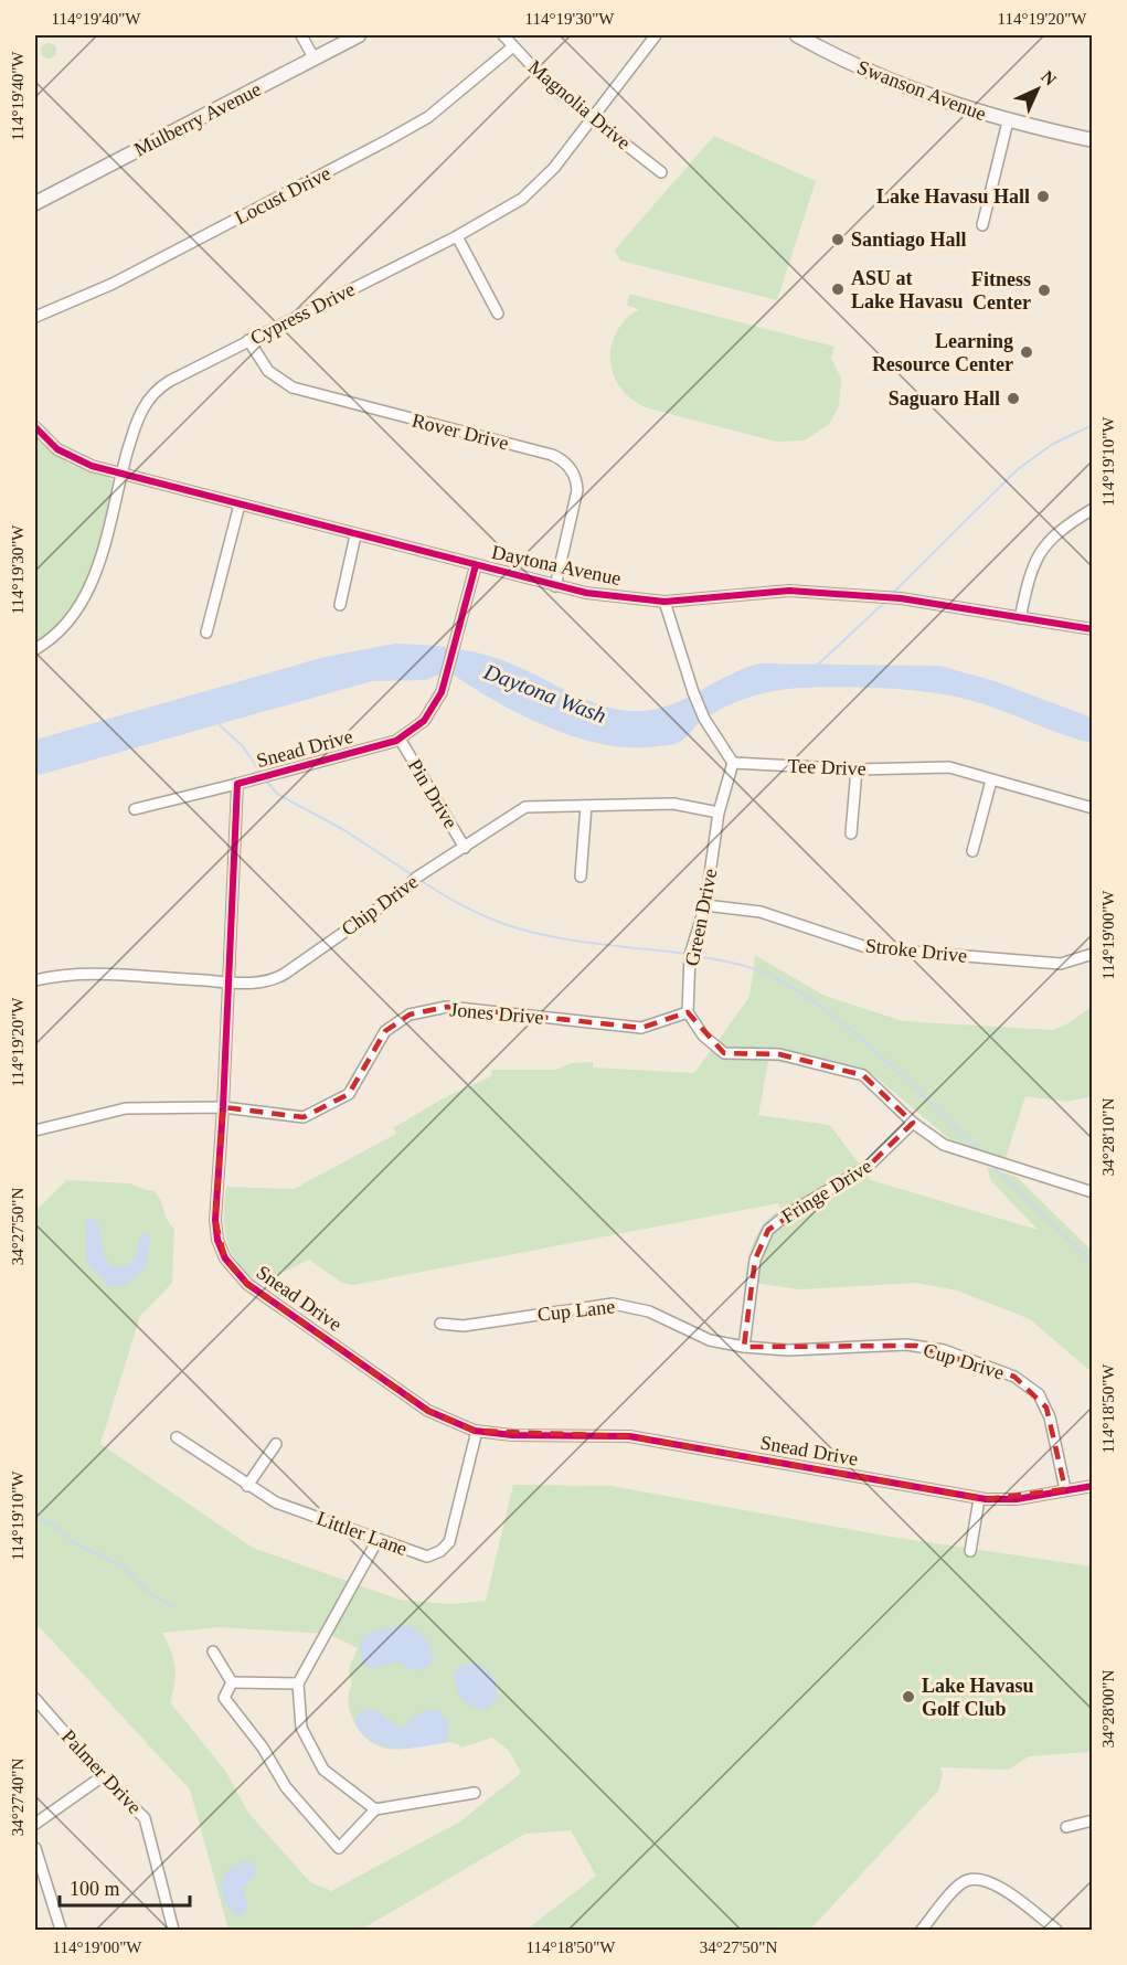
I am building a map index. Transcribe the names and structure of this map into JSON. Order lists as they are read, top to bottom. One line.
{"streets":{"street":["Swanson Avenue","Magnolia Drive","Mulberry Avenue","Locust Drive","Cypress Drive","Rover Drive","Daytona Avenue","Snead Drive","Tee Drive","Pin Drive","Chip Drive","Green Drive","Stroke Drive","Jones Drive","Fringe Drive","Cup Lane","Cup Drive","Littler Lane","Palmer Drive"]},"crossings":[["Magnolia Drive","Locust Drive"],["Magnolia Drive","Cypress Drive"],["Cypress Drive","Rover Drive"],["Cypress Drive","Daytona Avenue"],["Rover Drive","Daytona Avenue"],["Daytona Avenue","Snead Drive"],["Snead Drive","Pin Drive"],["Snead Drive","Chip Drive"],["Snead Drive","Jones Drive"],["Snead Drive","Cup Drive"],["Snead Drive","Littler Lane"],["Tee Drive","Green Drive"],["Pin Drive","Chip Drive"],["Chip Drive","Green Drive"],["Green Drive","Stroke Drive"],["Green Drive","Jones Drive"],["Fringe Drive","Cup Lane"],["Fringe Drive","Cup Drive"],["Cup Lane","Cup Drive"]],"water":["Daytona Wash"],"places":["Lake Havasu Hall","Santiago Hall","ASU at Lake Havasu","Fitness Center","Learning Resource Center","Saguaro Hall","Lake Havasu Golf Club"],"scale_bar":"100 m","north":"top right","coordinates":["114°19'40\"W","114°19'30\"W","114°19'20\"W","114°19'10\"W","114°19'00\"W","34°28'10\"N","34°27'50\"N","114°18'50\"W","34°28'00\"N","34°27'40\"N"]}
